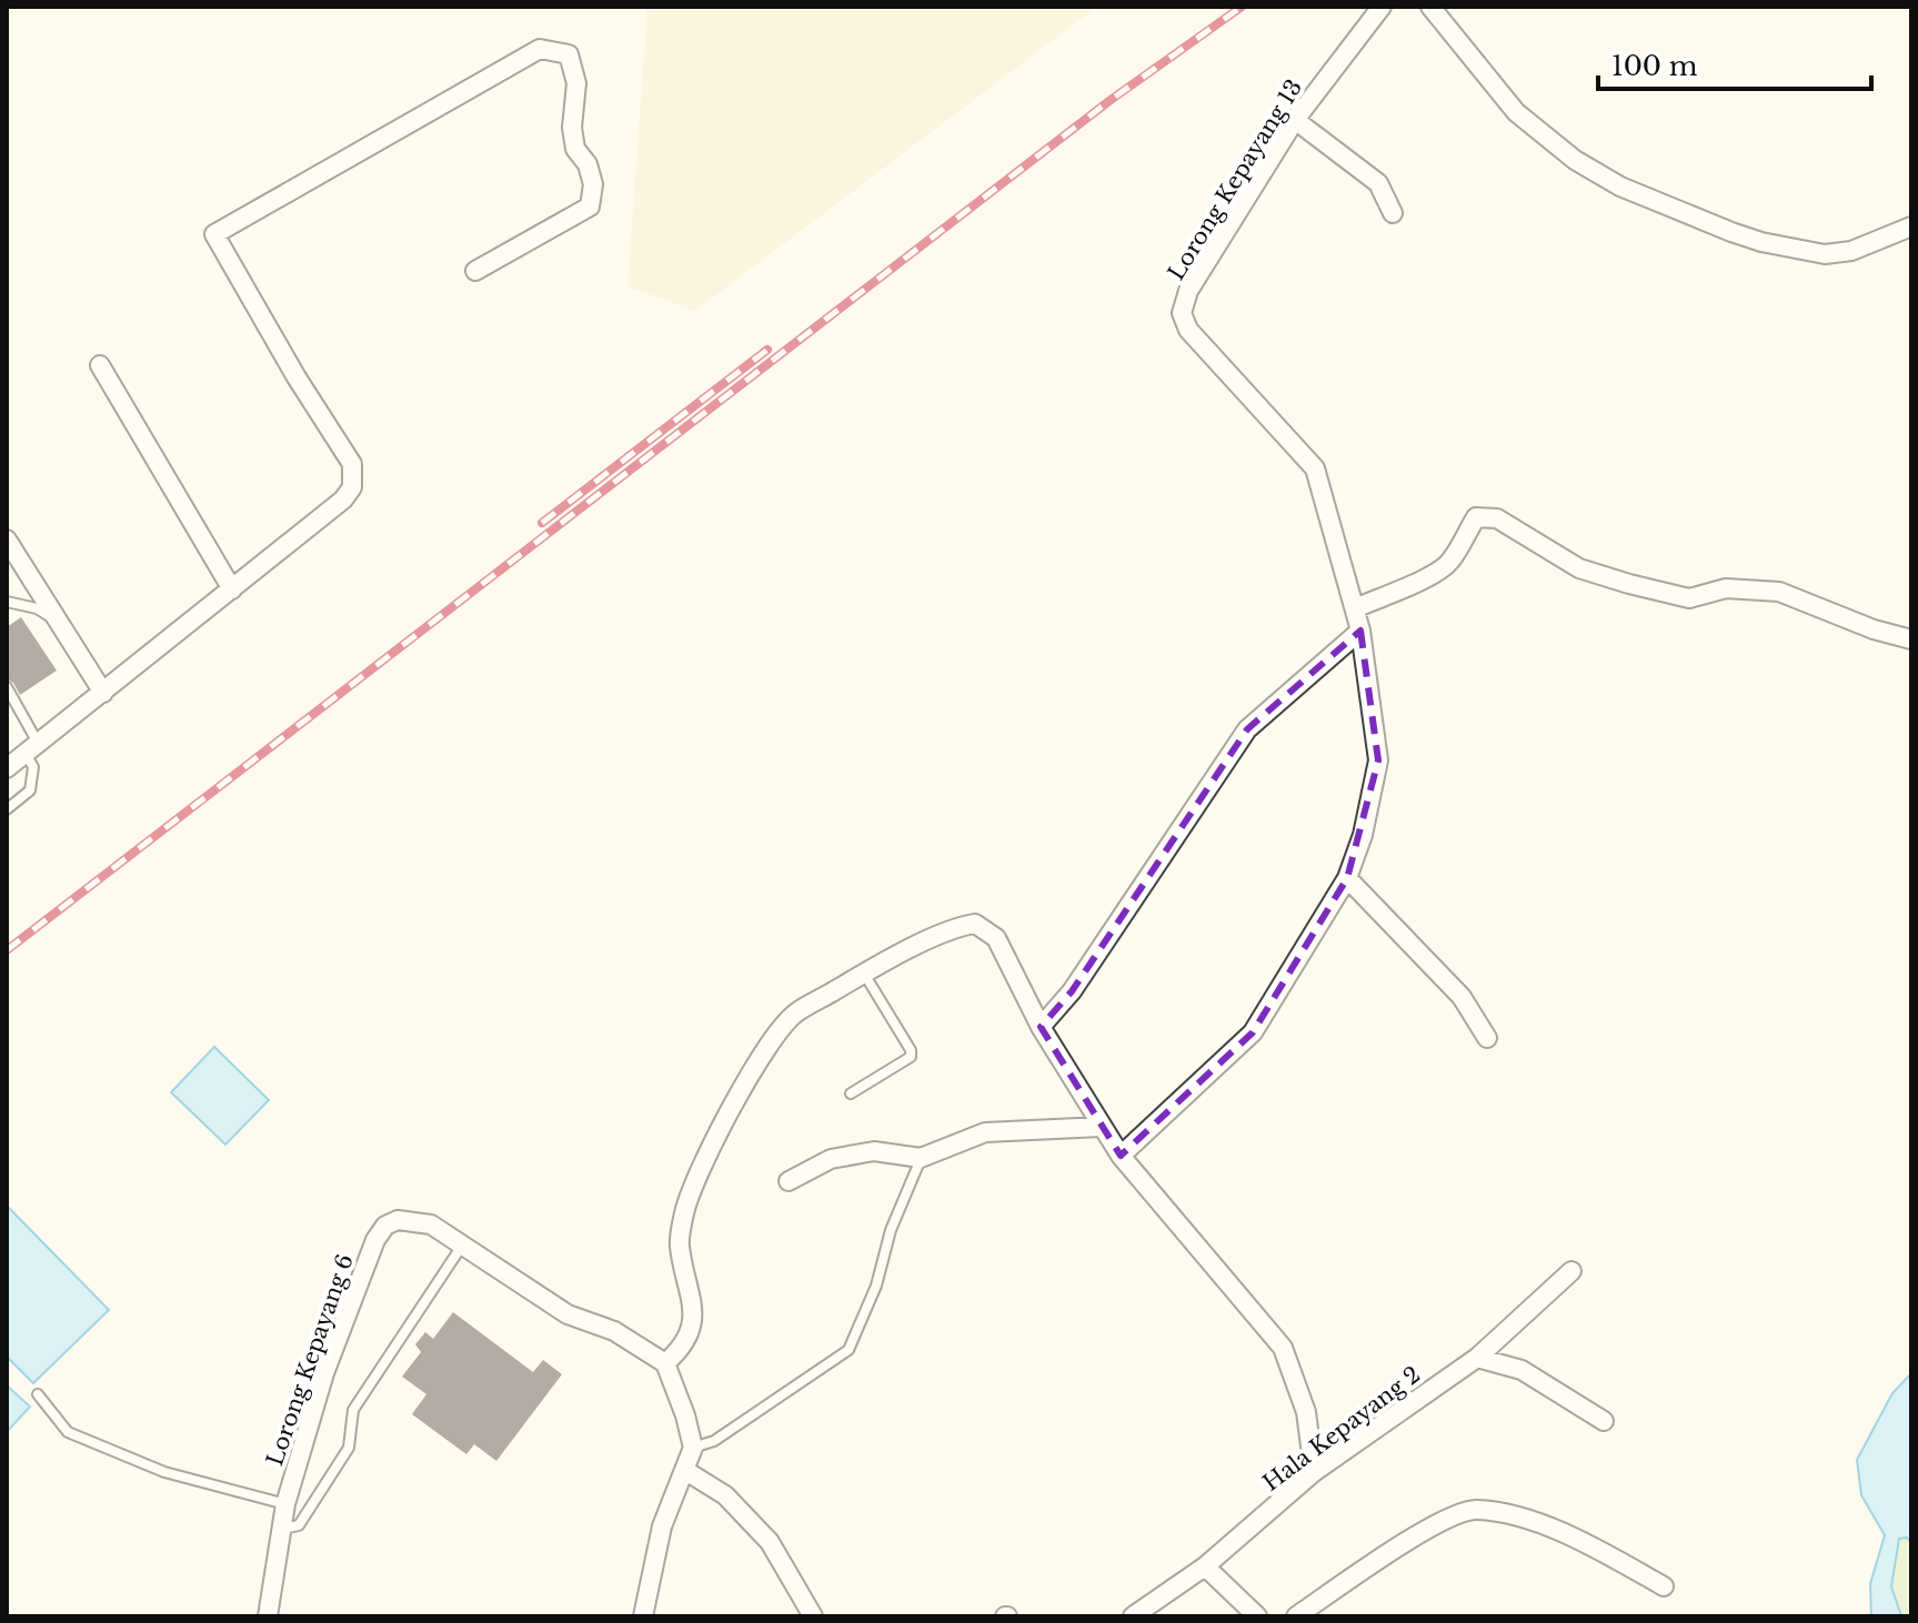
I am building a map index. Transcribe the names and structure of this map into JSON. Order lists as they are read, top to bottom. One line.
{"streets":{"street":["Lorong Kepayang 13","Lorong Kepayang 6","Hala Kepayang 2"]},"scale_bar":"100 m"}
